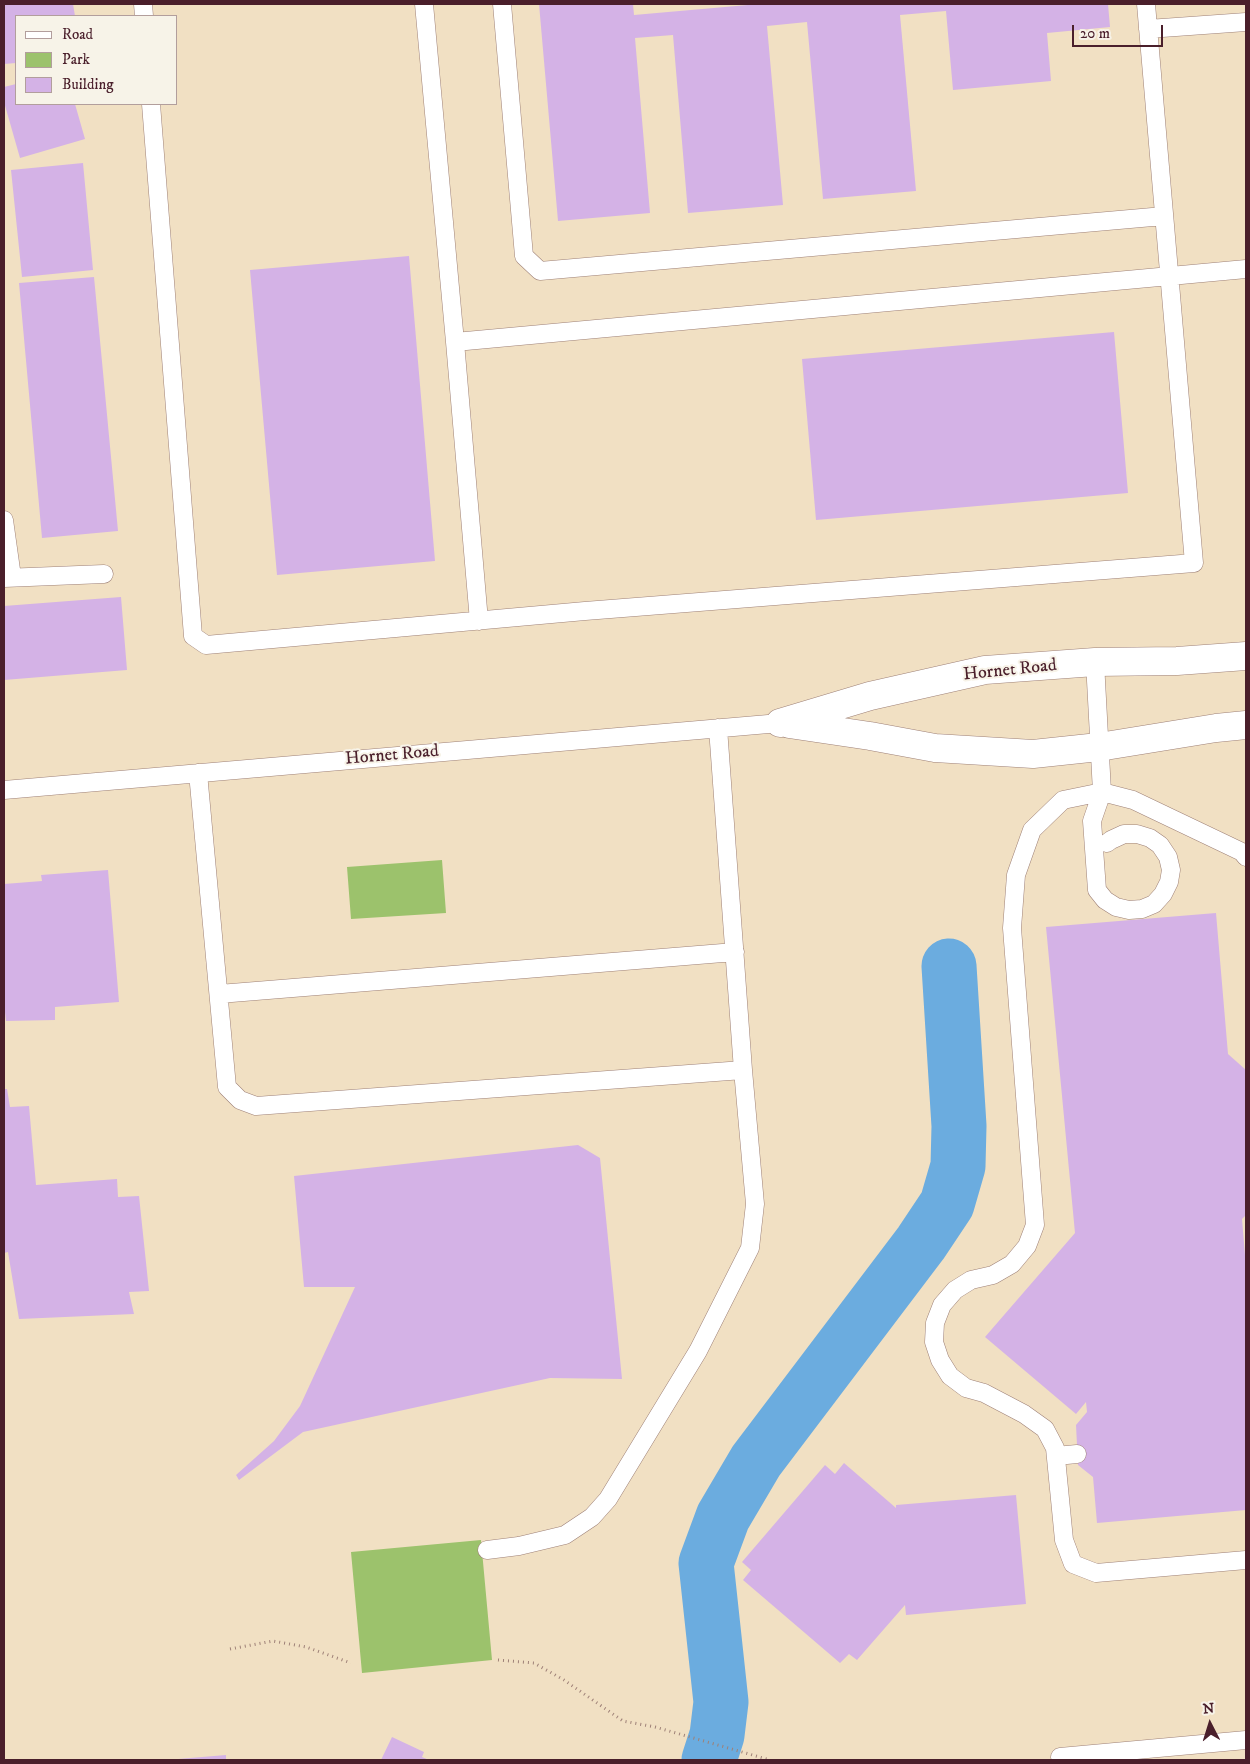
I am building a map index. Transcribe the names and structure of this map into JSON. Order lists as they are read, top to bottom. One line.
{"streets":{"street":["Hornet Road"]},"legend":["Road","Park","Building"],"scale_bar":"20 m","north":"top"}
